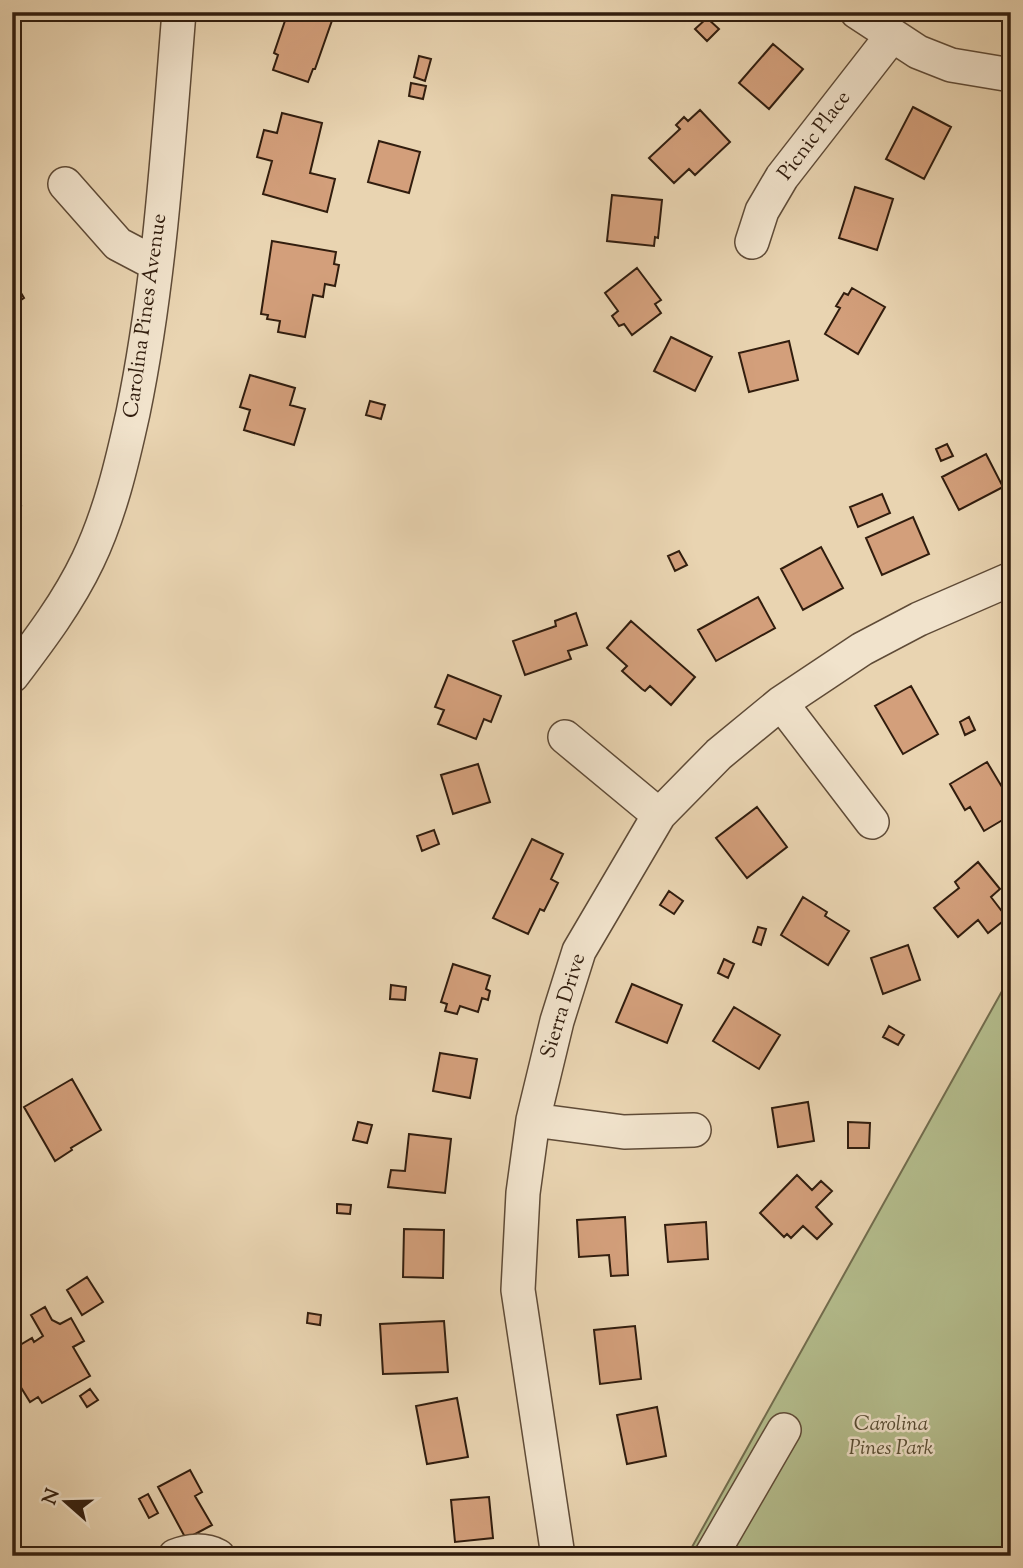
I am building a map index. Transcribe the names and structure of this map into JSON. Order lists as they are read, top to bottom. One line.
{"streets":{"street":["Picnic Place","Carolina Pines Avenue","Sierra Drive"]},"parks":["Carolina Pines Park"],"north":"left"}
